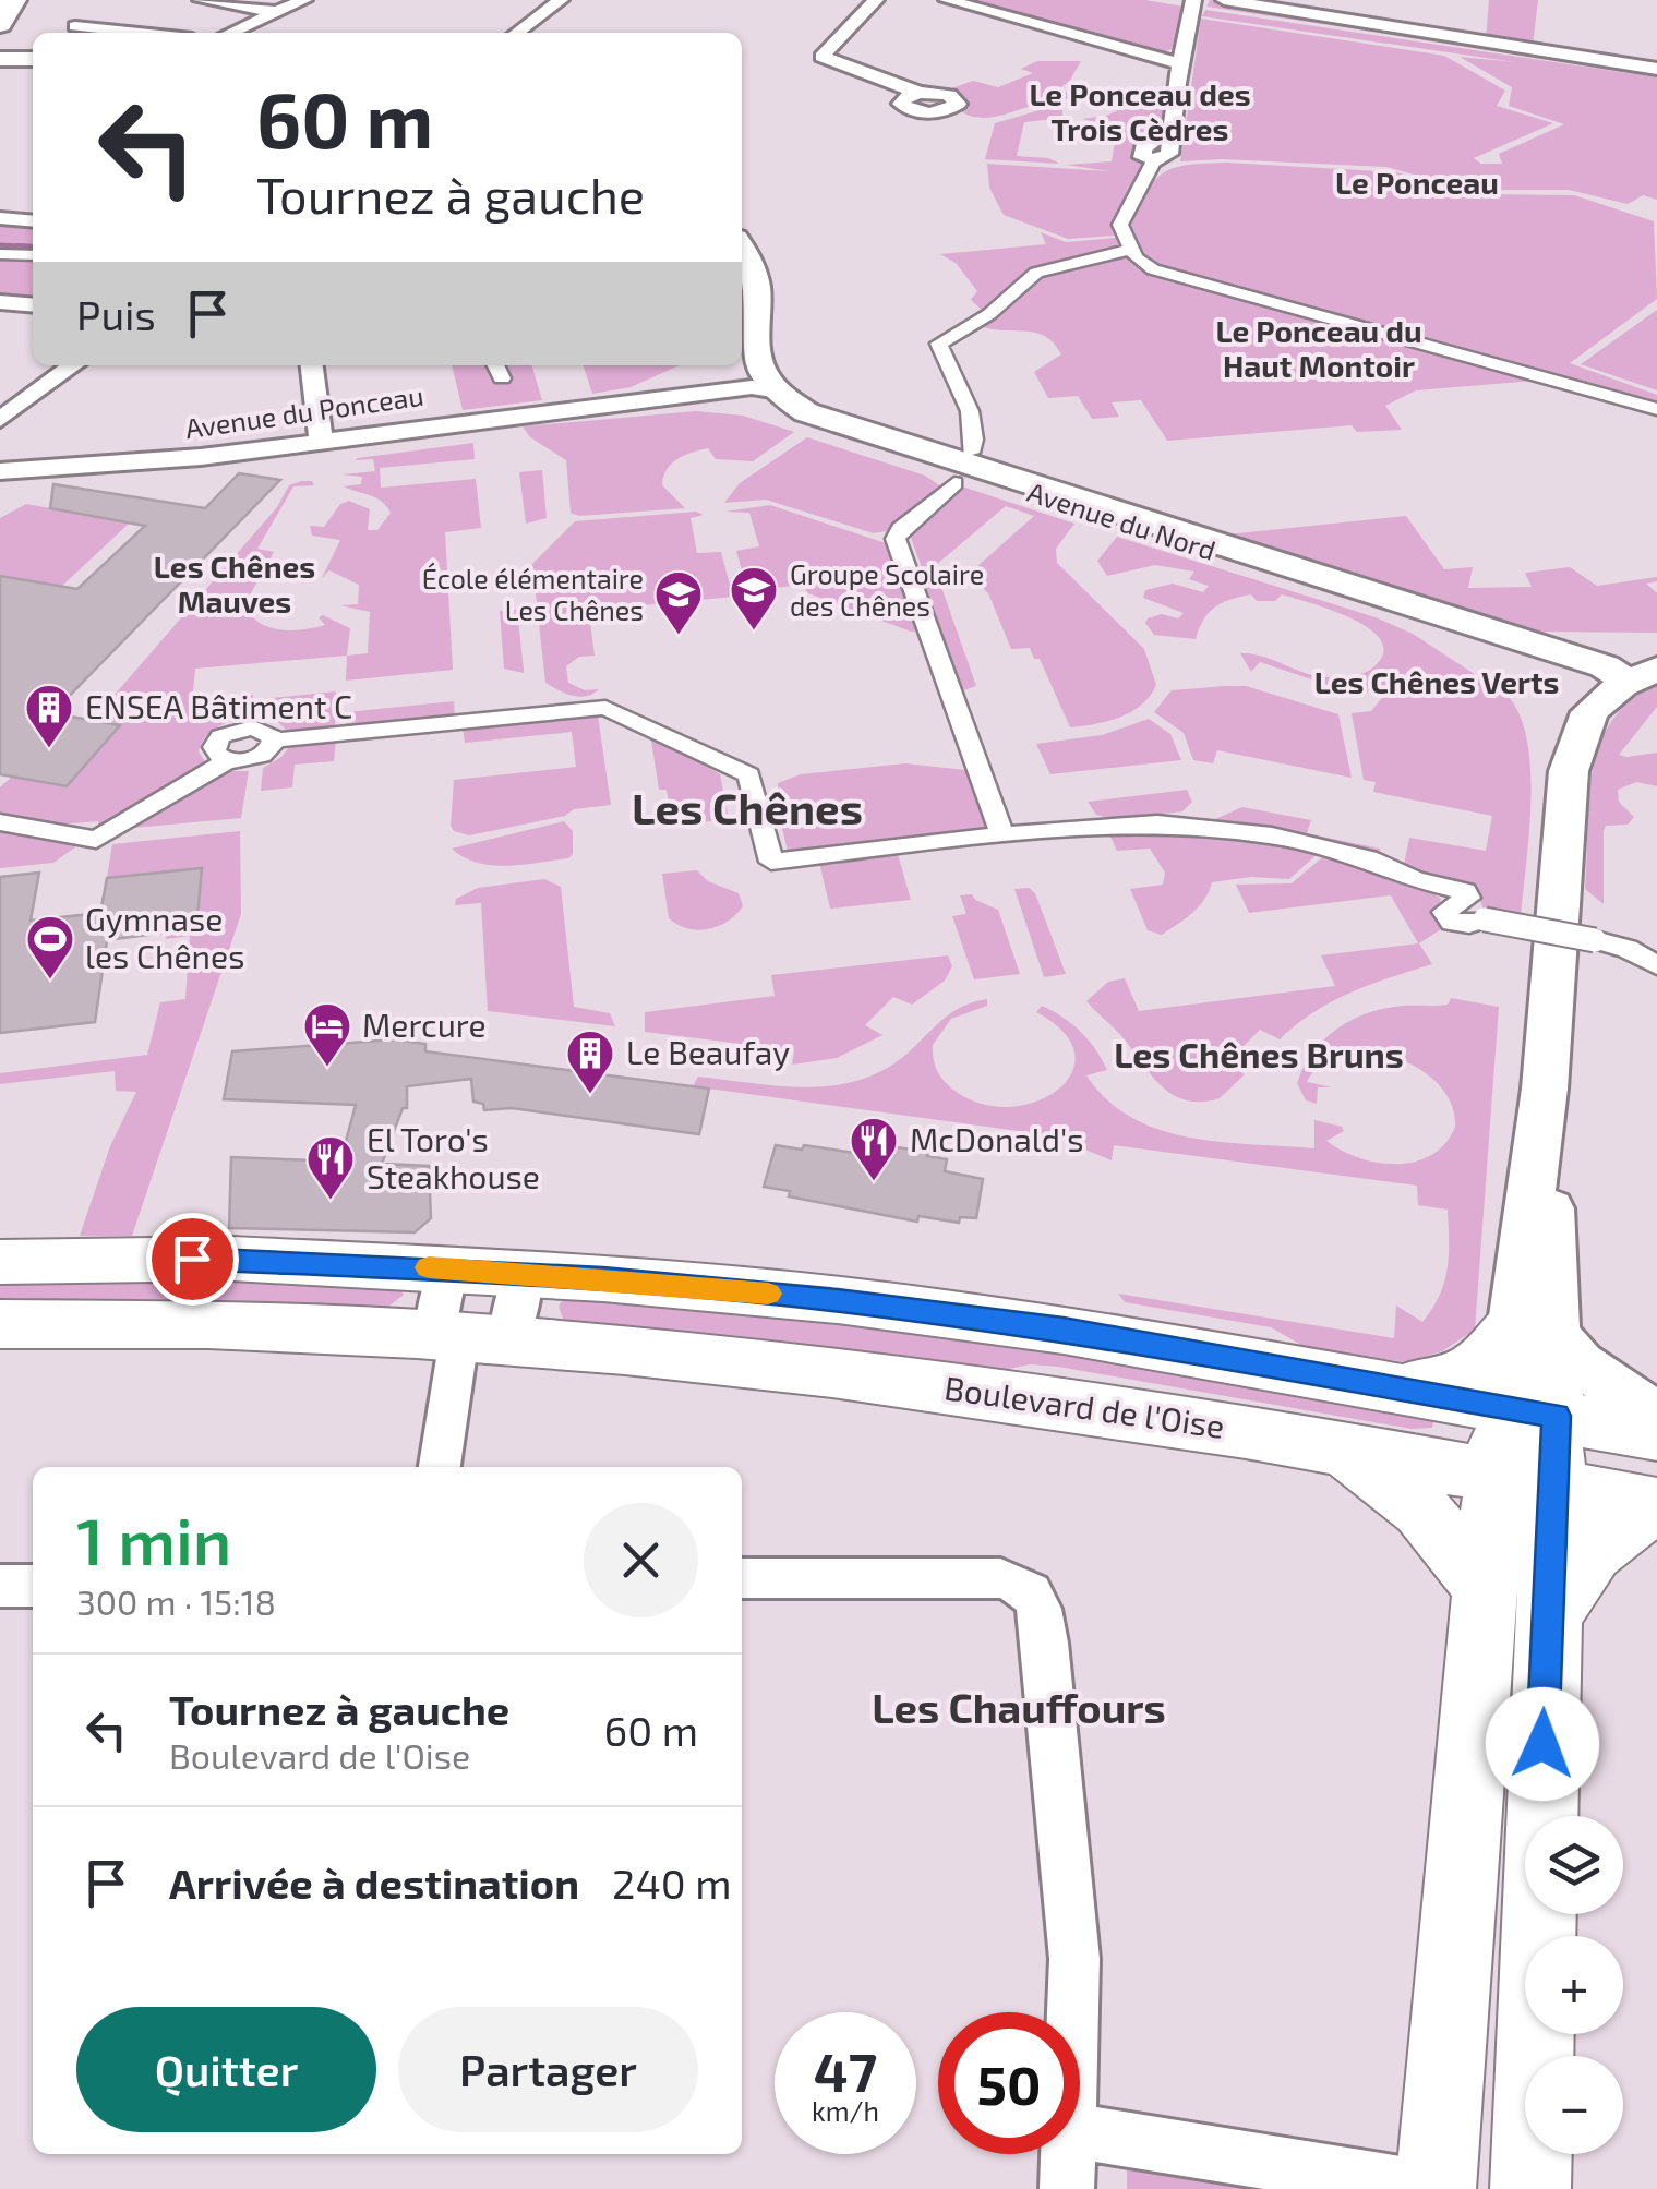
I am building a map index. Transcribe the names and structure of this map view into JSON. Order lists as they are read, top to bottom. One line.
{"streets":{"main road":["Boulevard de l'Oise"],"street":["Avenue du Ponceau","Avenue du Nord"]},"crossings":[["Avenue du Ponceau","Avenue du Nord"]],"districts":["Le Ponceau des Trois Cèdres","Le Ponceau","Le Ponceau du Haut Montoir","Les Chênes Mauves","Les Chênes Verts","Les Chênes","Les Chênes Bruns","Les Chauffours"],"places":{"school or university":["Groupe Scolaire des Chênes","École élémentaire Les Chênes"],"building":["ENSEA Bâtiment C","Le Beaufay"],"sports":["Gymnase les Chênes"],"hotel":["Mercure"],"restaurant":["McDonald's","El Toro's Steakhouse"]},"page":{"turn":["60 m","Tournez à gauche"],"then":"Puis","heading":["1 min","300 m · 15:18"],"list":[{"name":"Tournez à gauche","note":"Boulevard de l'Oise","value":"60 m"},{"name":"Arrivée à destination","value":"240 m"}],"map_buttons":["+","−"],"buttons":["Quitter","Partager"],"speed":"47 km/h","limit":"50"}}
